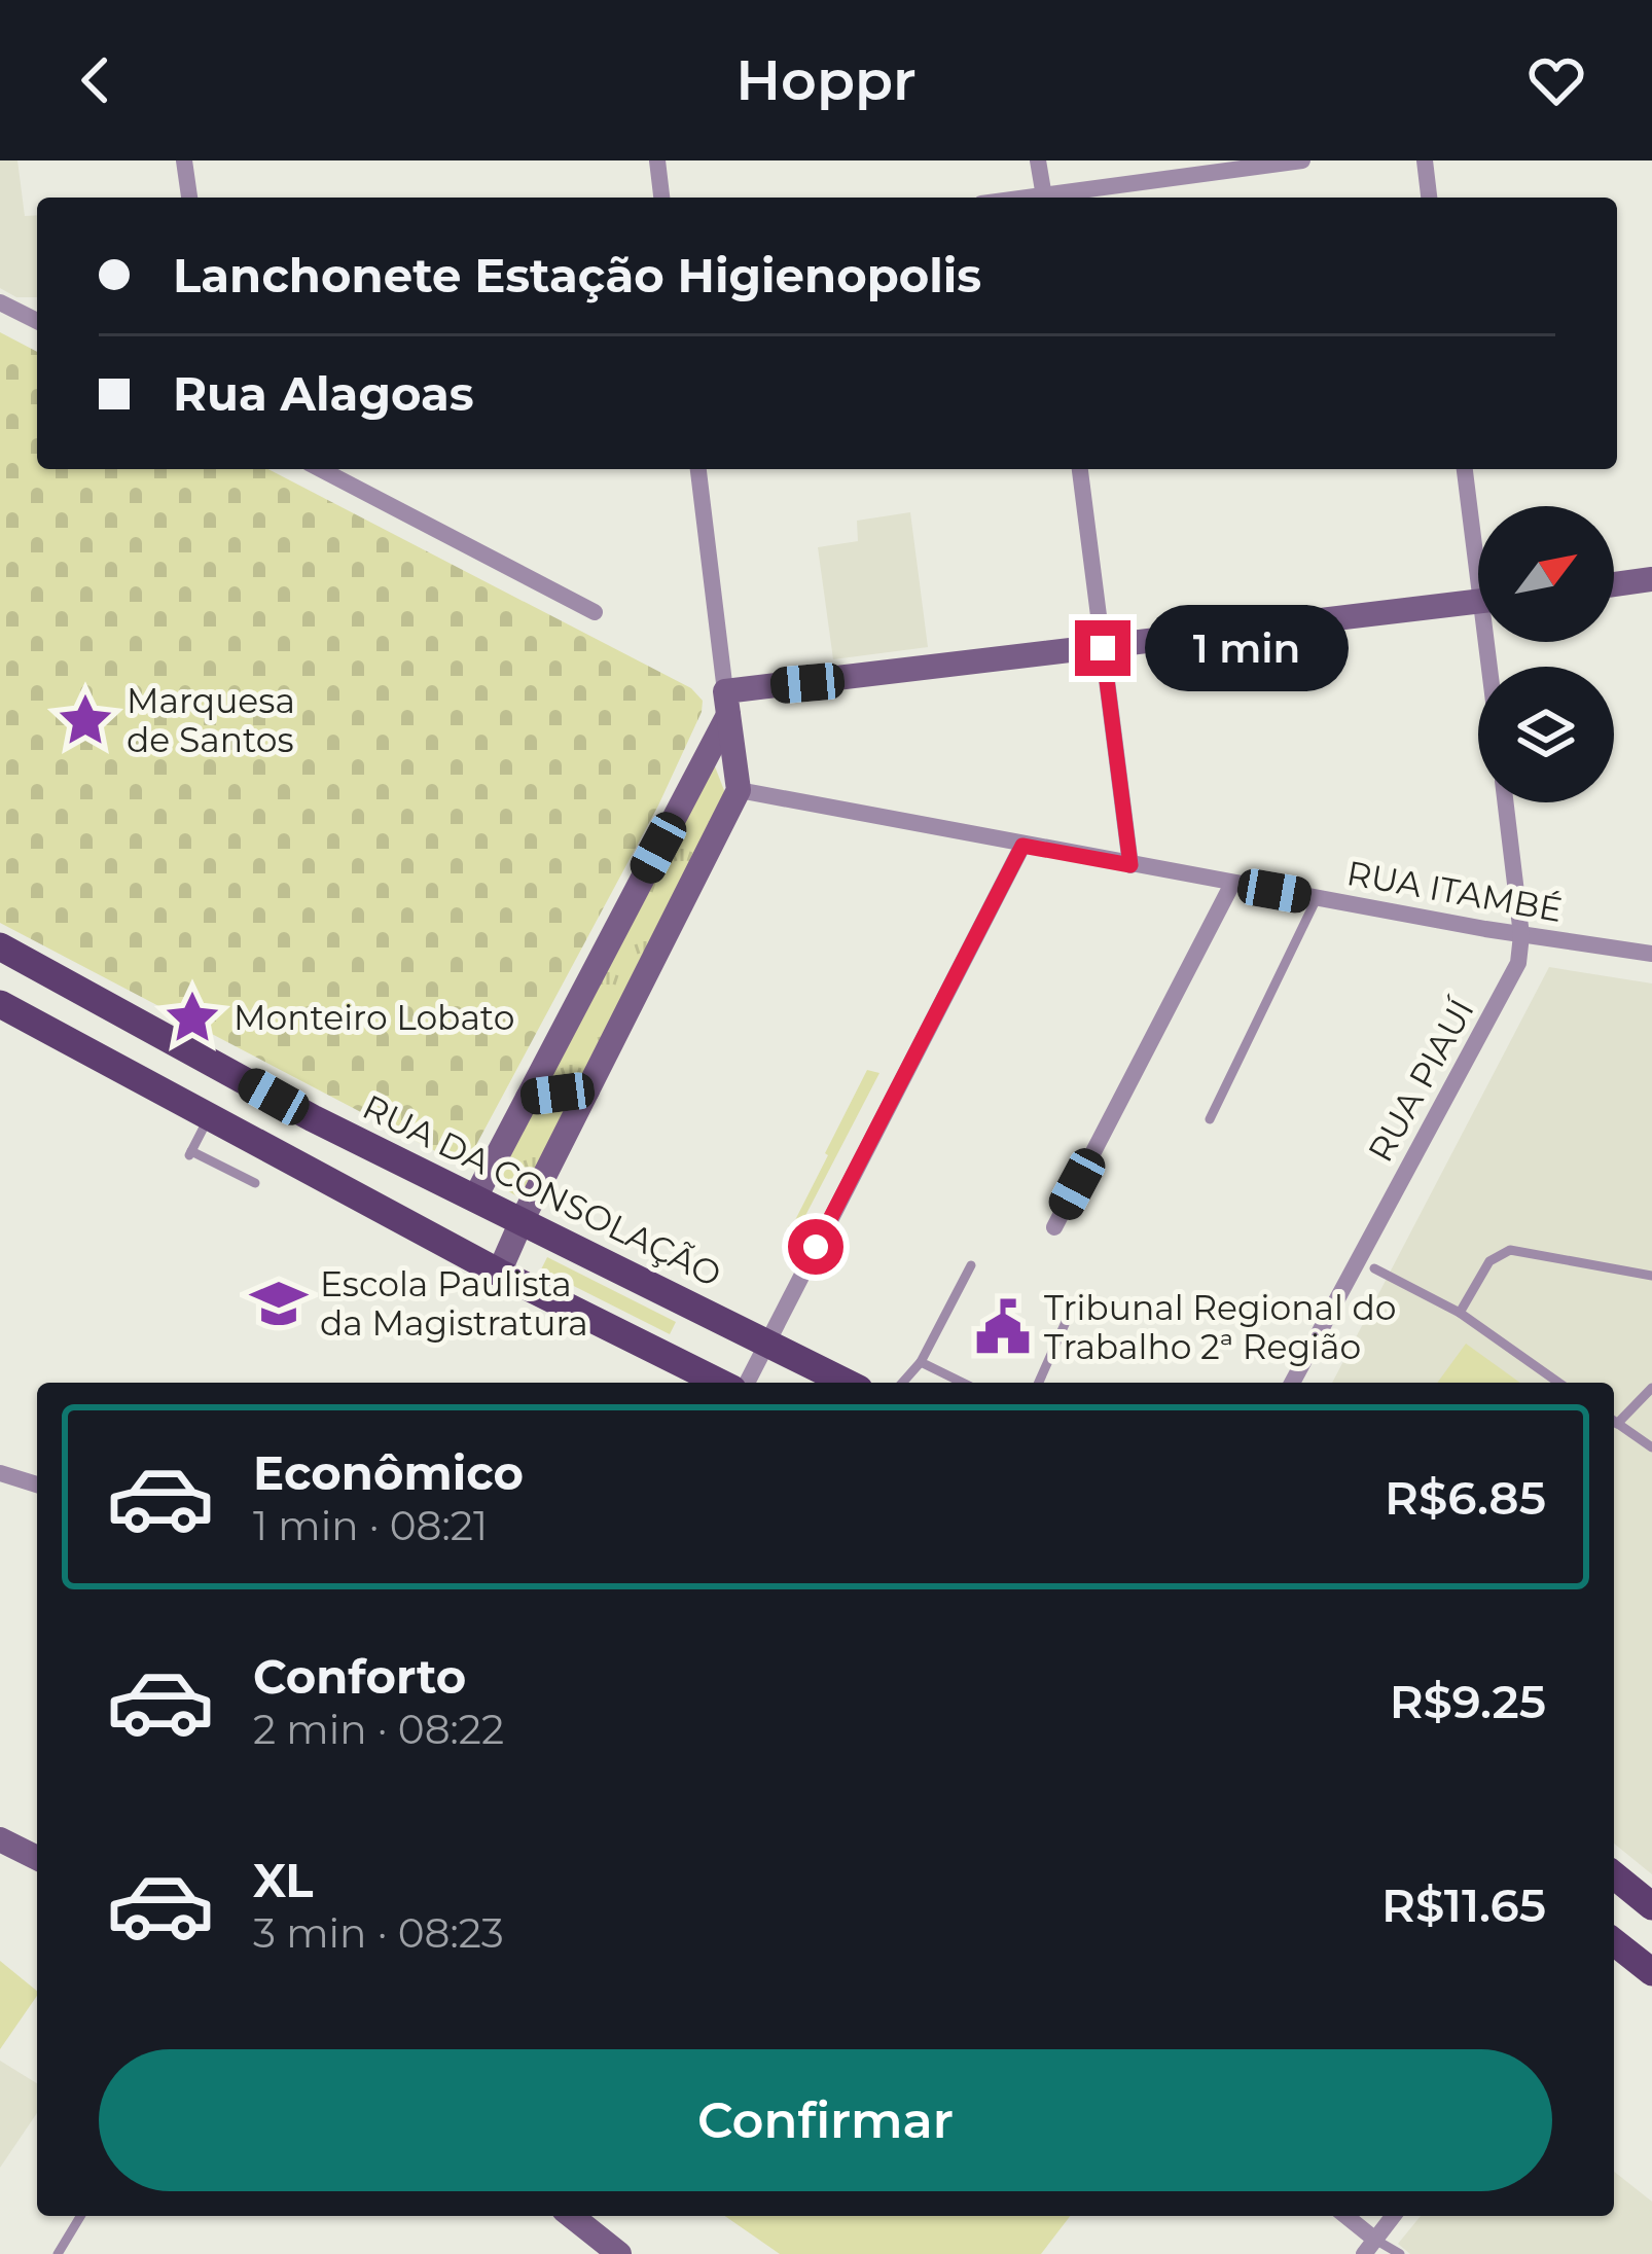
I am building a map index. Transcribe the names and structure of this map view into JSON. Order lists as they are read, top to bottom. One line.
{"streets":{"main road":["RUA DA CONSOLAÇÃO"],"street":["RUA ITAMBÉ","RUA PIAUÍ"]},"crossings":[["RUA ITAMBÉ","RUA PIAUÍ"]],"places":{"place":["Marquesa de Santos","Monteiro Lobato"],"school or university":["Escola Paulista da Magistratura"],"public building":["Tribunal Regional do Trabalho 2ª Região"]},"north":"top right","page":{"header":"Hoppr","banner":["Lanchonete Estação Higienopolis","Rua Alagoas"],"bubble":"1 min","list":[{"name":"Econômico","note":"1 min · 08:21","value":"R$6.85"},{"name":"Conforto","note":"2 min · 08:22","value":"R$9.25"},{"name":"XL","note":"3 min · 08:23","value":"R$11.65"}],"buttons":"Confirmar"}}
